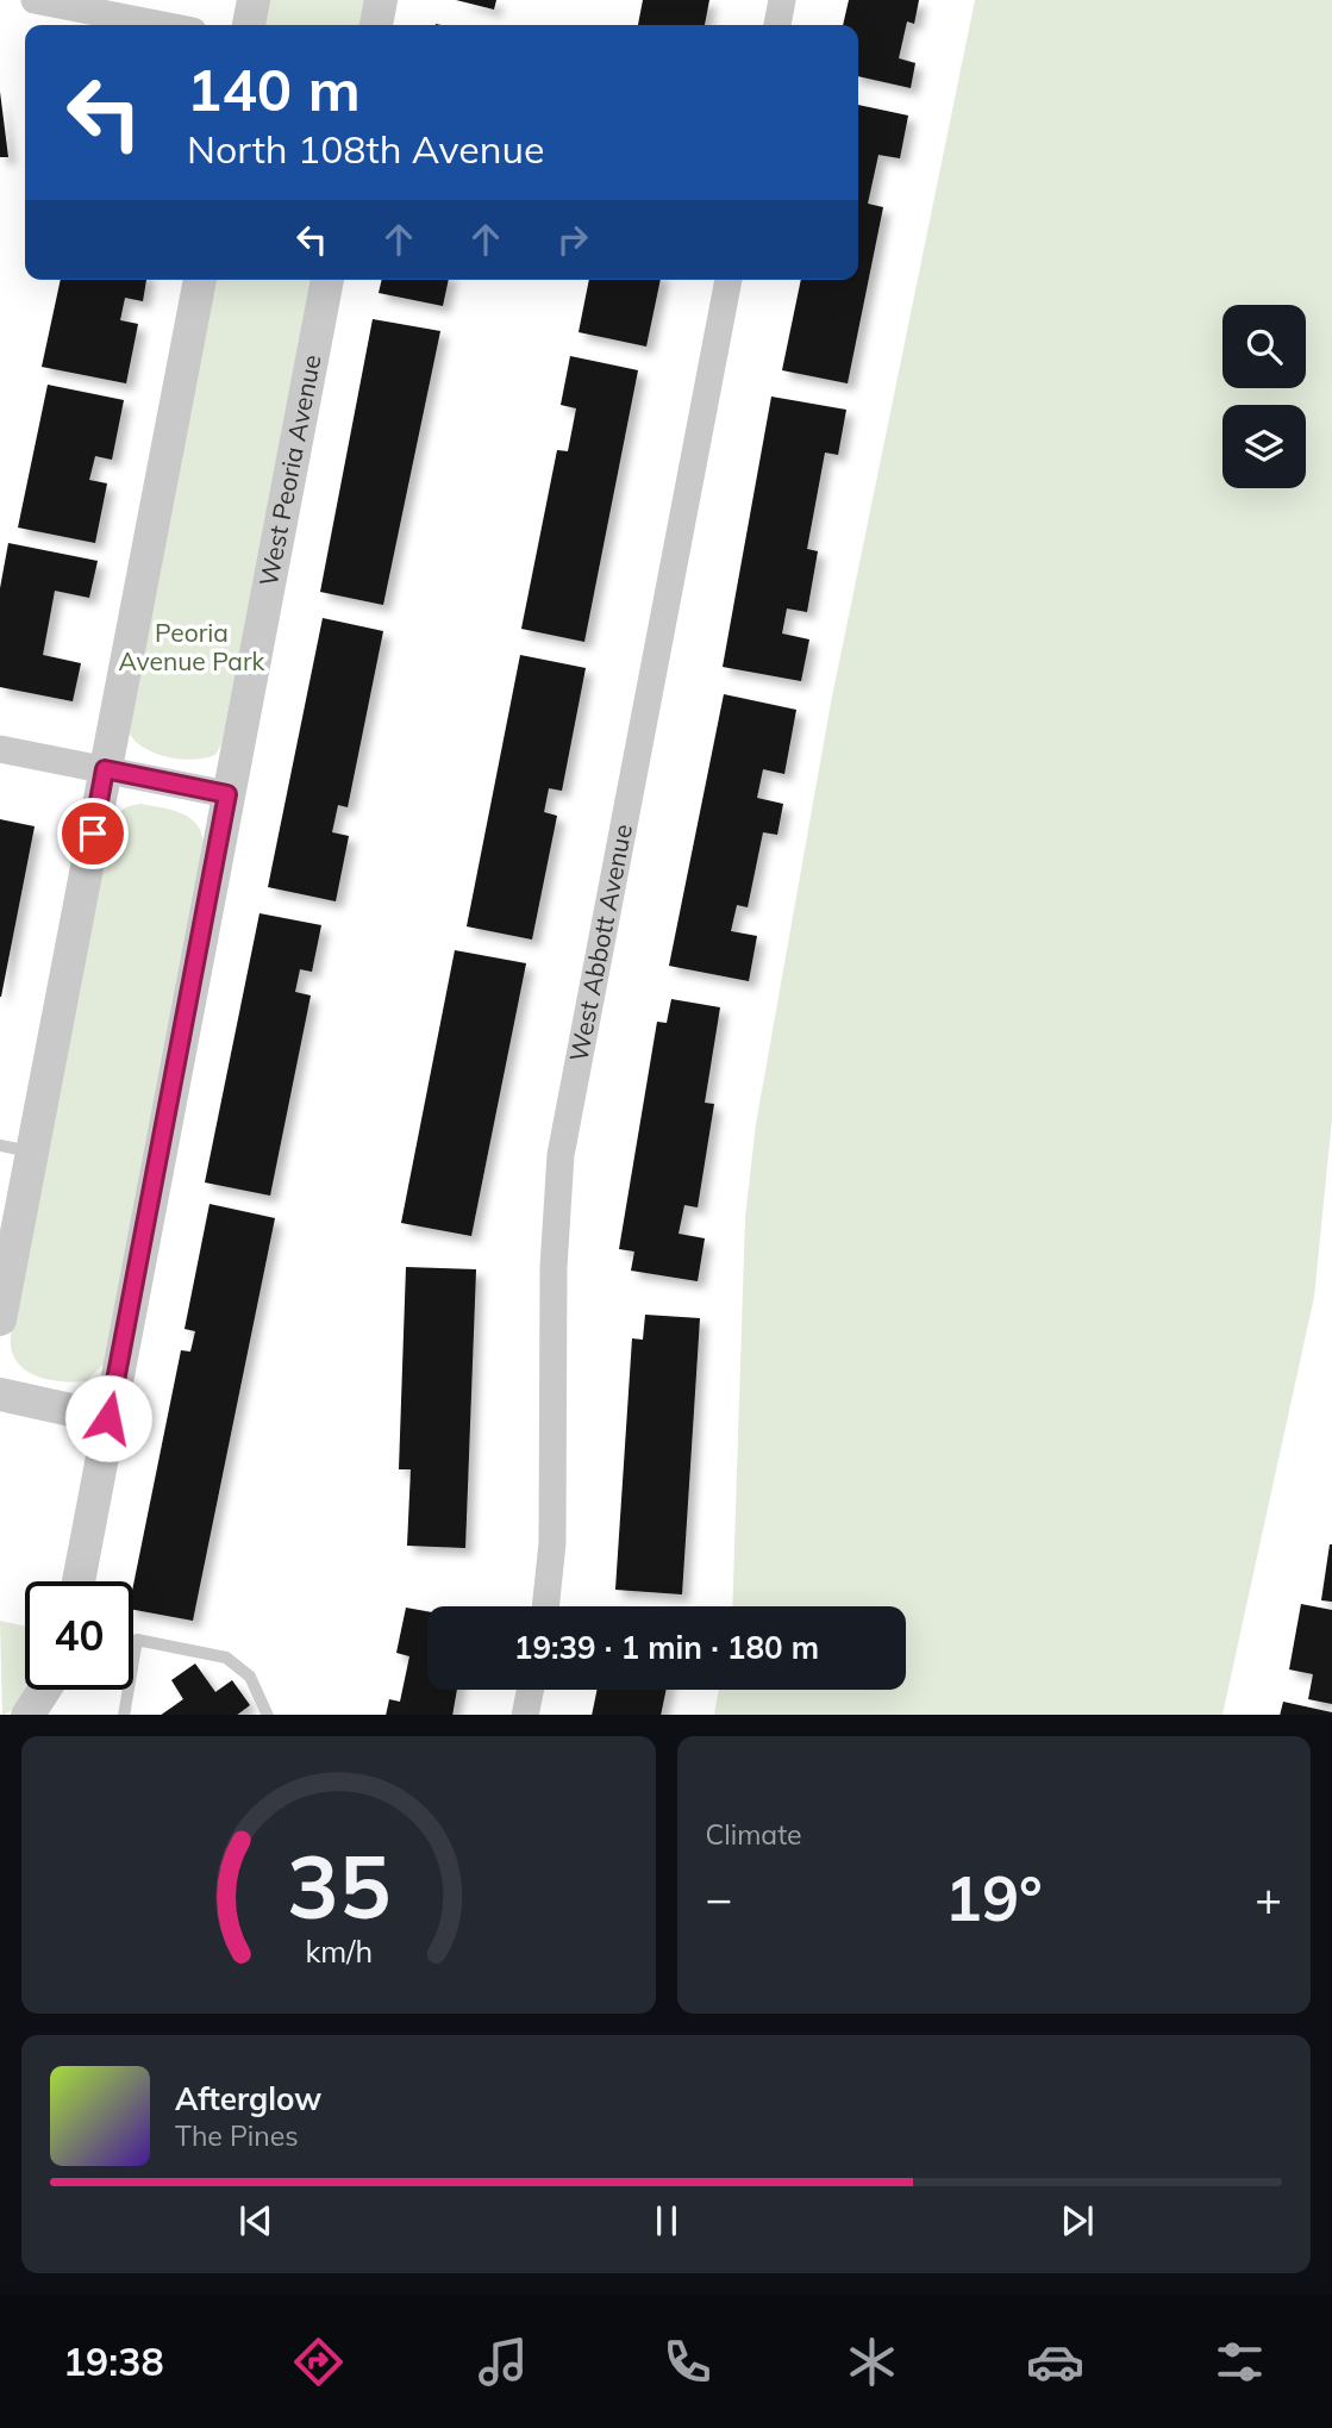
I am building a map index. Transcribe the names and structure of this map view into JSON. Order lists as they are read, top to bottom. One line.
{"streets":{"street":["West Peoria Avenue","West Abbott Avenue"]},"parks":["Peoria Avenue Park"],"page":{"turn":["140 m","North 108th Avenue"],"limit":"40","trip":"19:39 · 1 min · 180 m","tile":"Climate","heat":["−","19°","+"],"song":["Afterglow","The Pines"],"tabs":"19:38","gauge":["35","km/h"]}}
